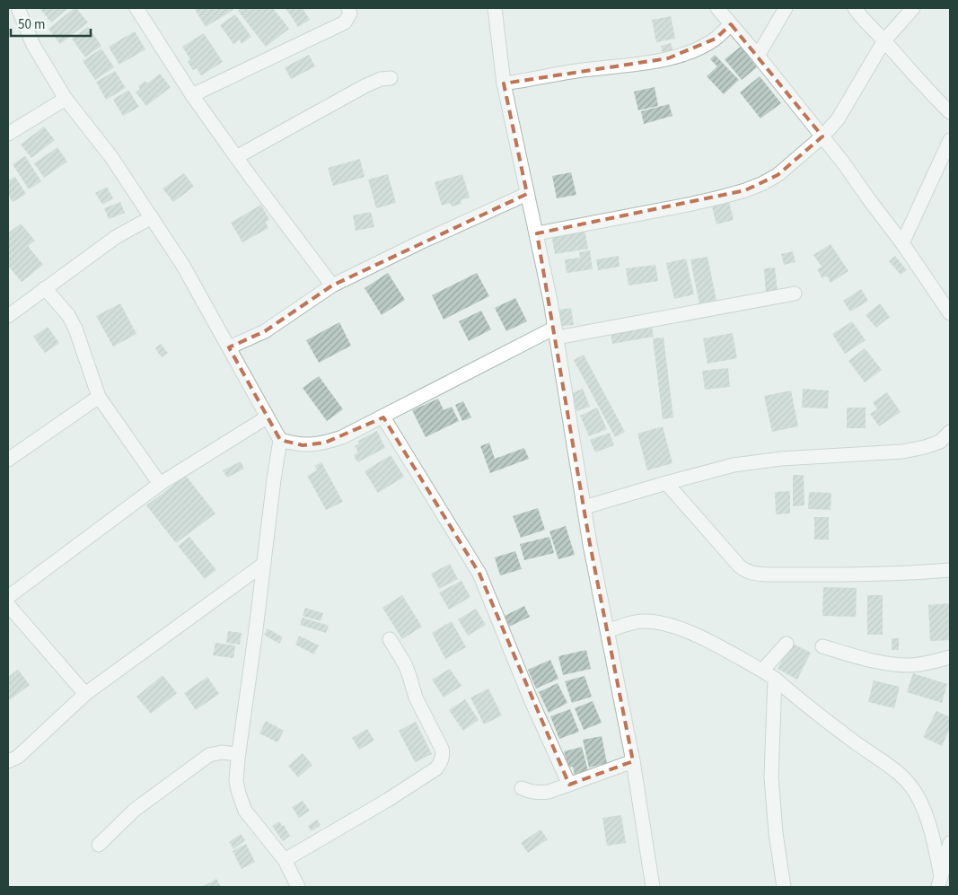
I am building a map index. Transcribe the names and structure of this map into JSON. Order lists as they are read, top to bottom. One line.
{"scale_bar":"50 m"}
